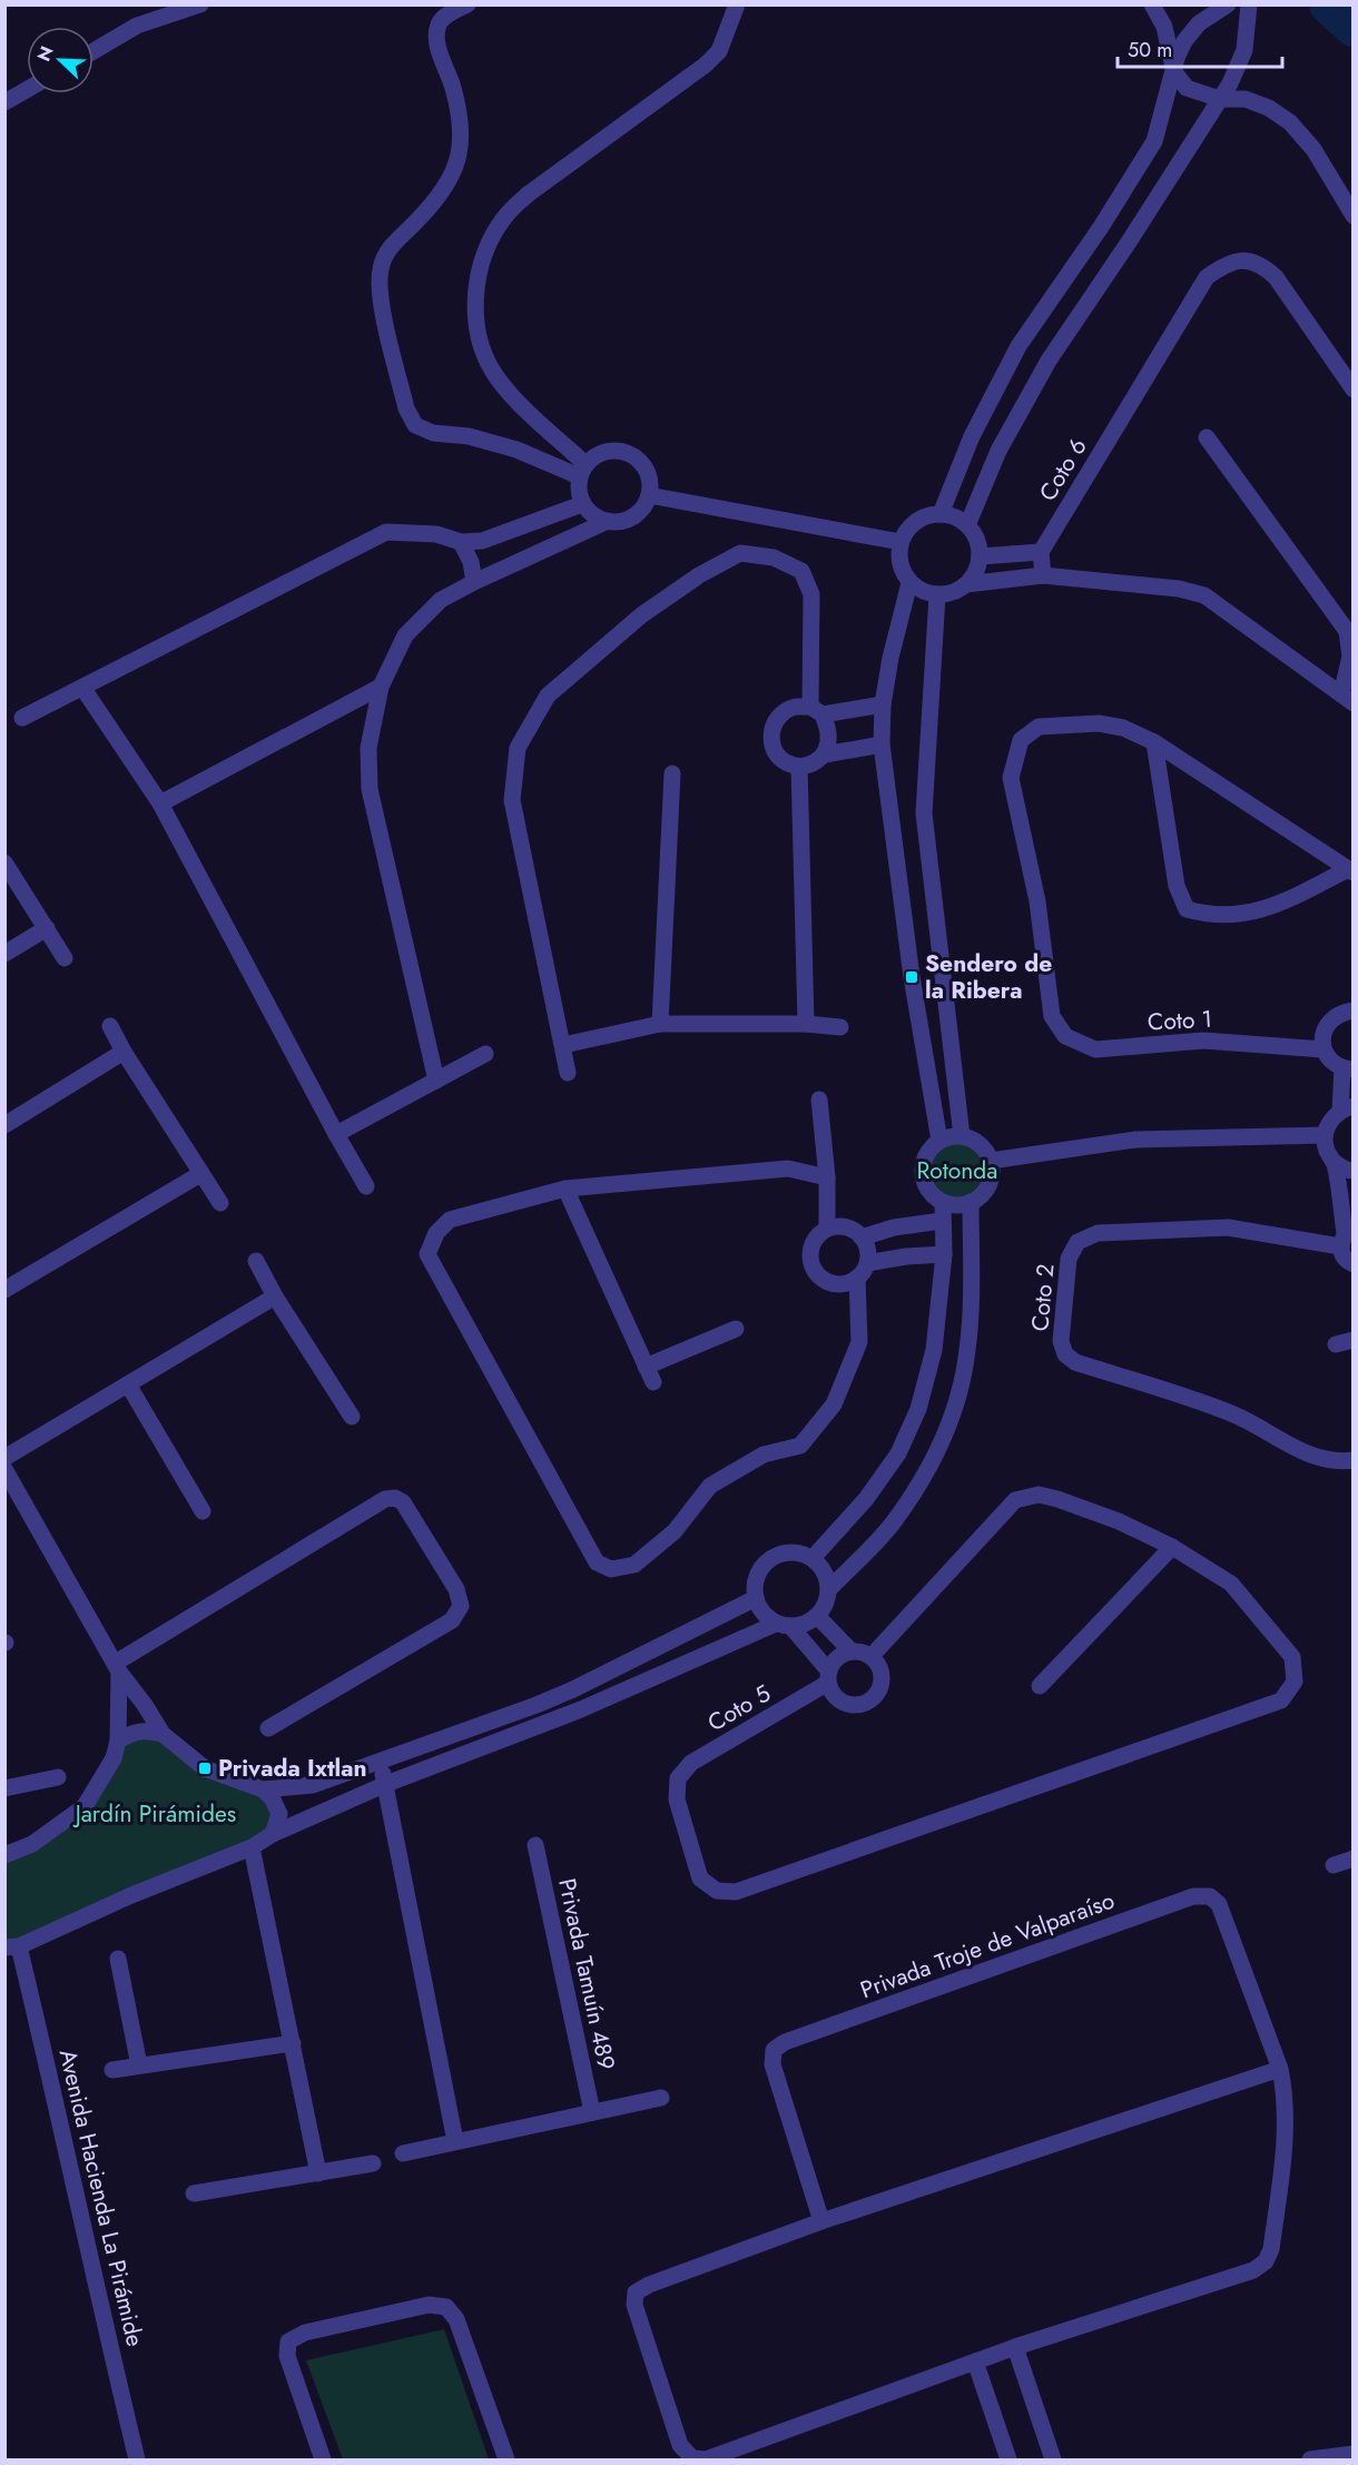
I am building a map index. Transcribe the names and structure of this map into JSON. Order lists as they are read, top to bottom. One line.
{"streets":{"street":["Coto 6","Coto 1","Coto 2","Coto 5","Privada Troje de Valparaíso","Privada Tamuín 489","Avenida Hacienda La Pirámide"]},"parks":["Rotonda","Jardín Pirámides"],"places":{"transit":["Sendero de la Ribera","Privada Ixtlan"]},"scale_bar":"50 m","north":"top left"}
